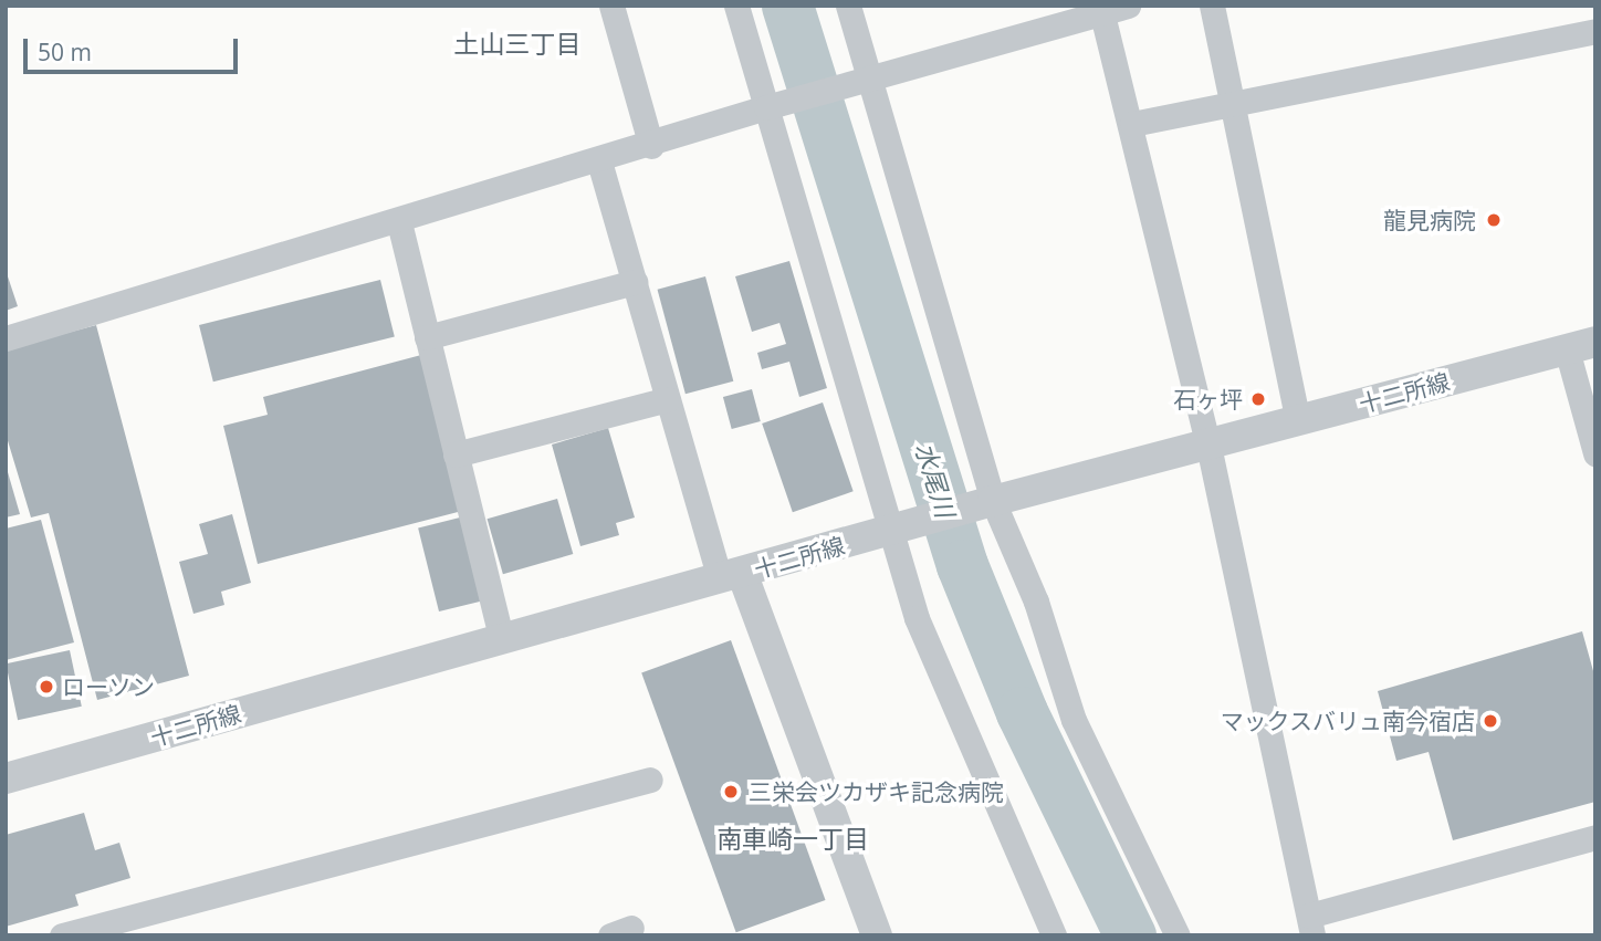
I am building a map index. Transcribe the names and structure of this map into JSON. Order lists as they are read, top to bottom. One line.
{"streets":{"street":["十二所線"]},"districts":["土山三丁目","南車崎一丁目"],"water":["水尾川"],"places":["龍見病院","石ヶ坪","ローソン","マックスバリュ南今宿店","三栄会ツカザキ記念病院"],"scale_bar":"50 m"}
